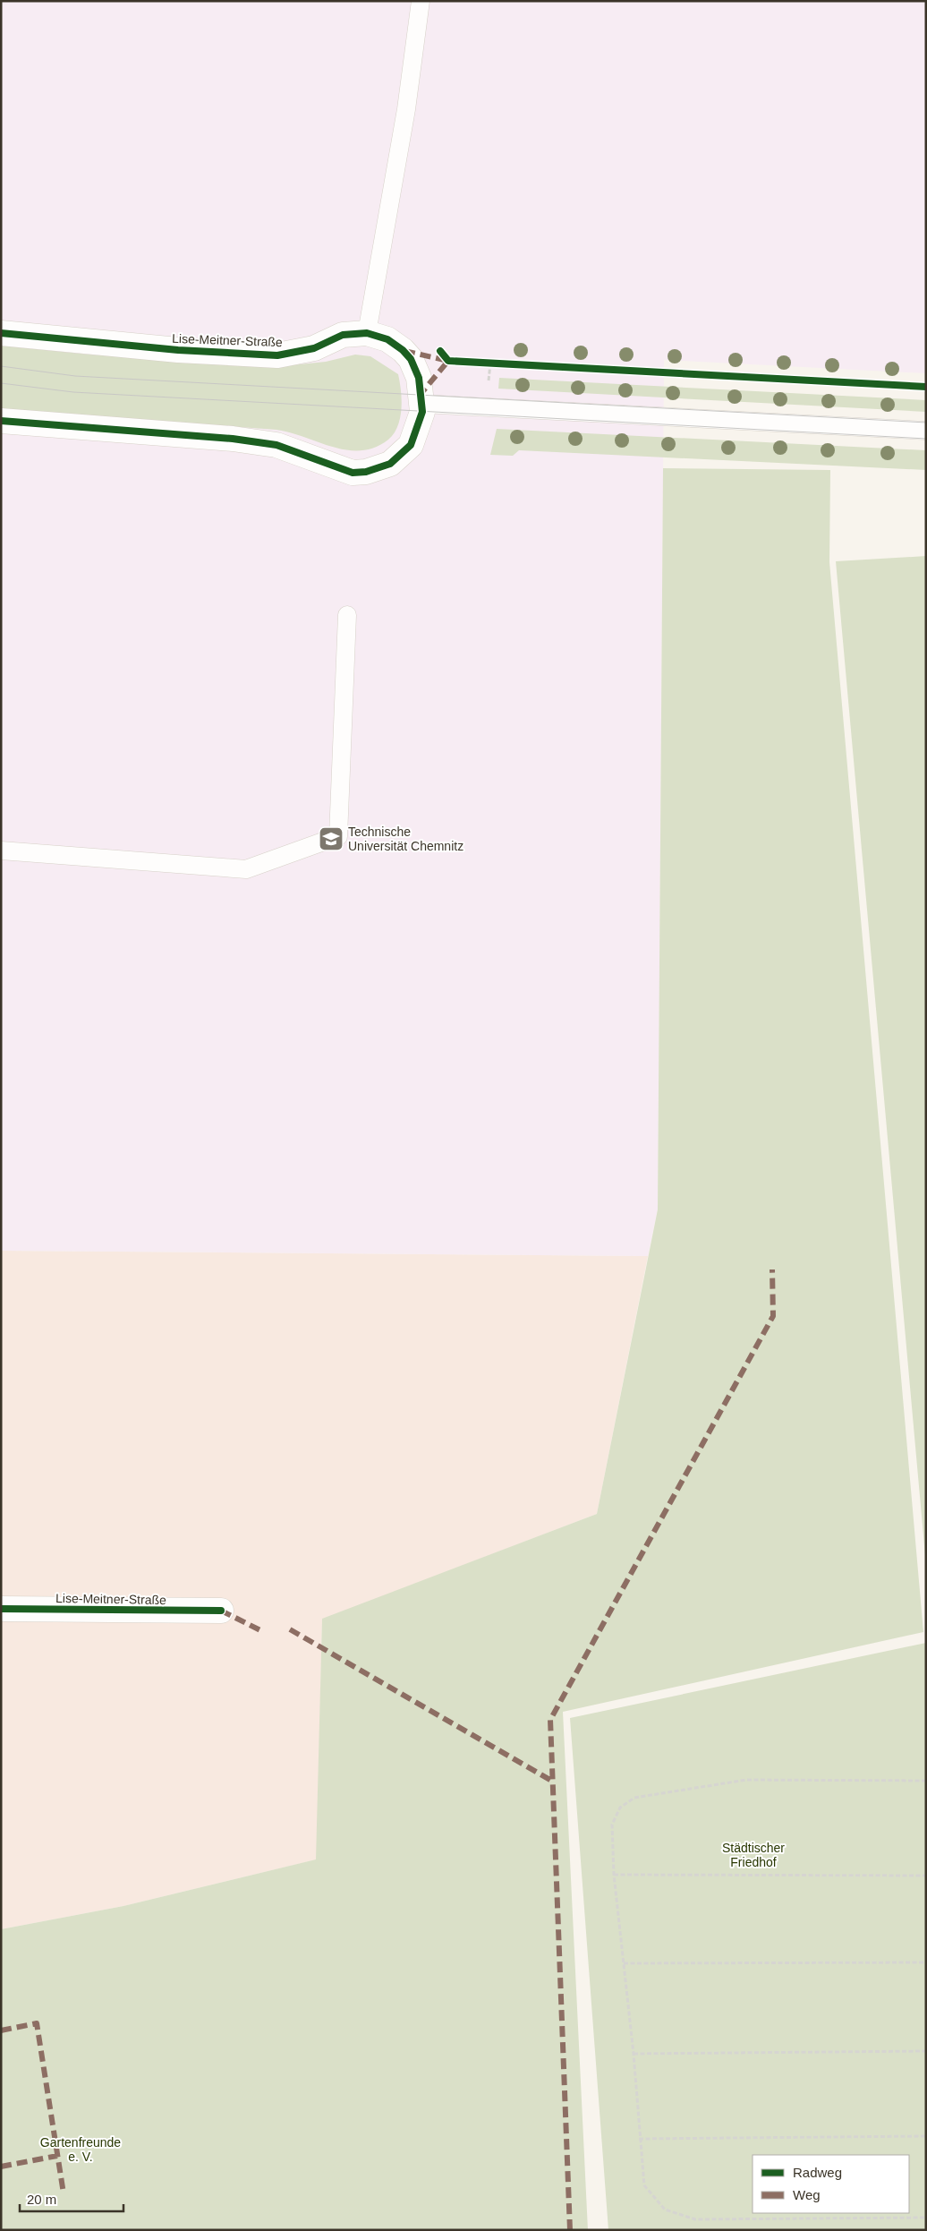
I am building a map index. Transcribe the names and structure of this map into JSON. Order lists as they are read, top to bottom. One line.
{"streets":{"street":["Lise-Meitner-Straße"]},"parks":["Städtischer Friedhof","Gartenfreunde e. V."],"places":{"school or university":["Technische Universität Chemnitz"]},"legend":["Radweg","Weg"],"scale_bar":"20 m"}
